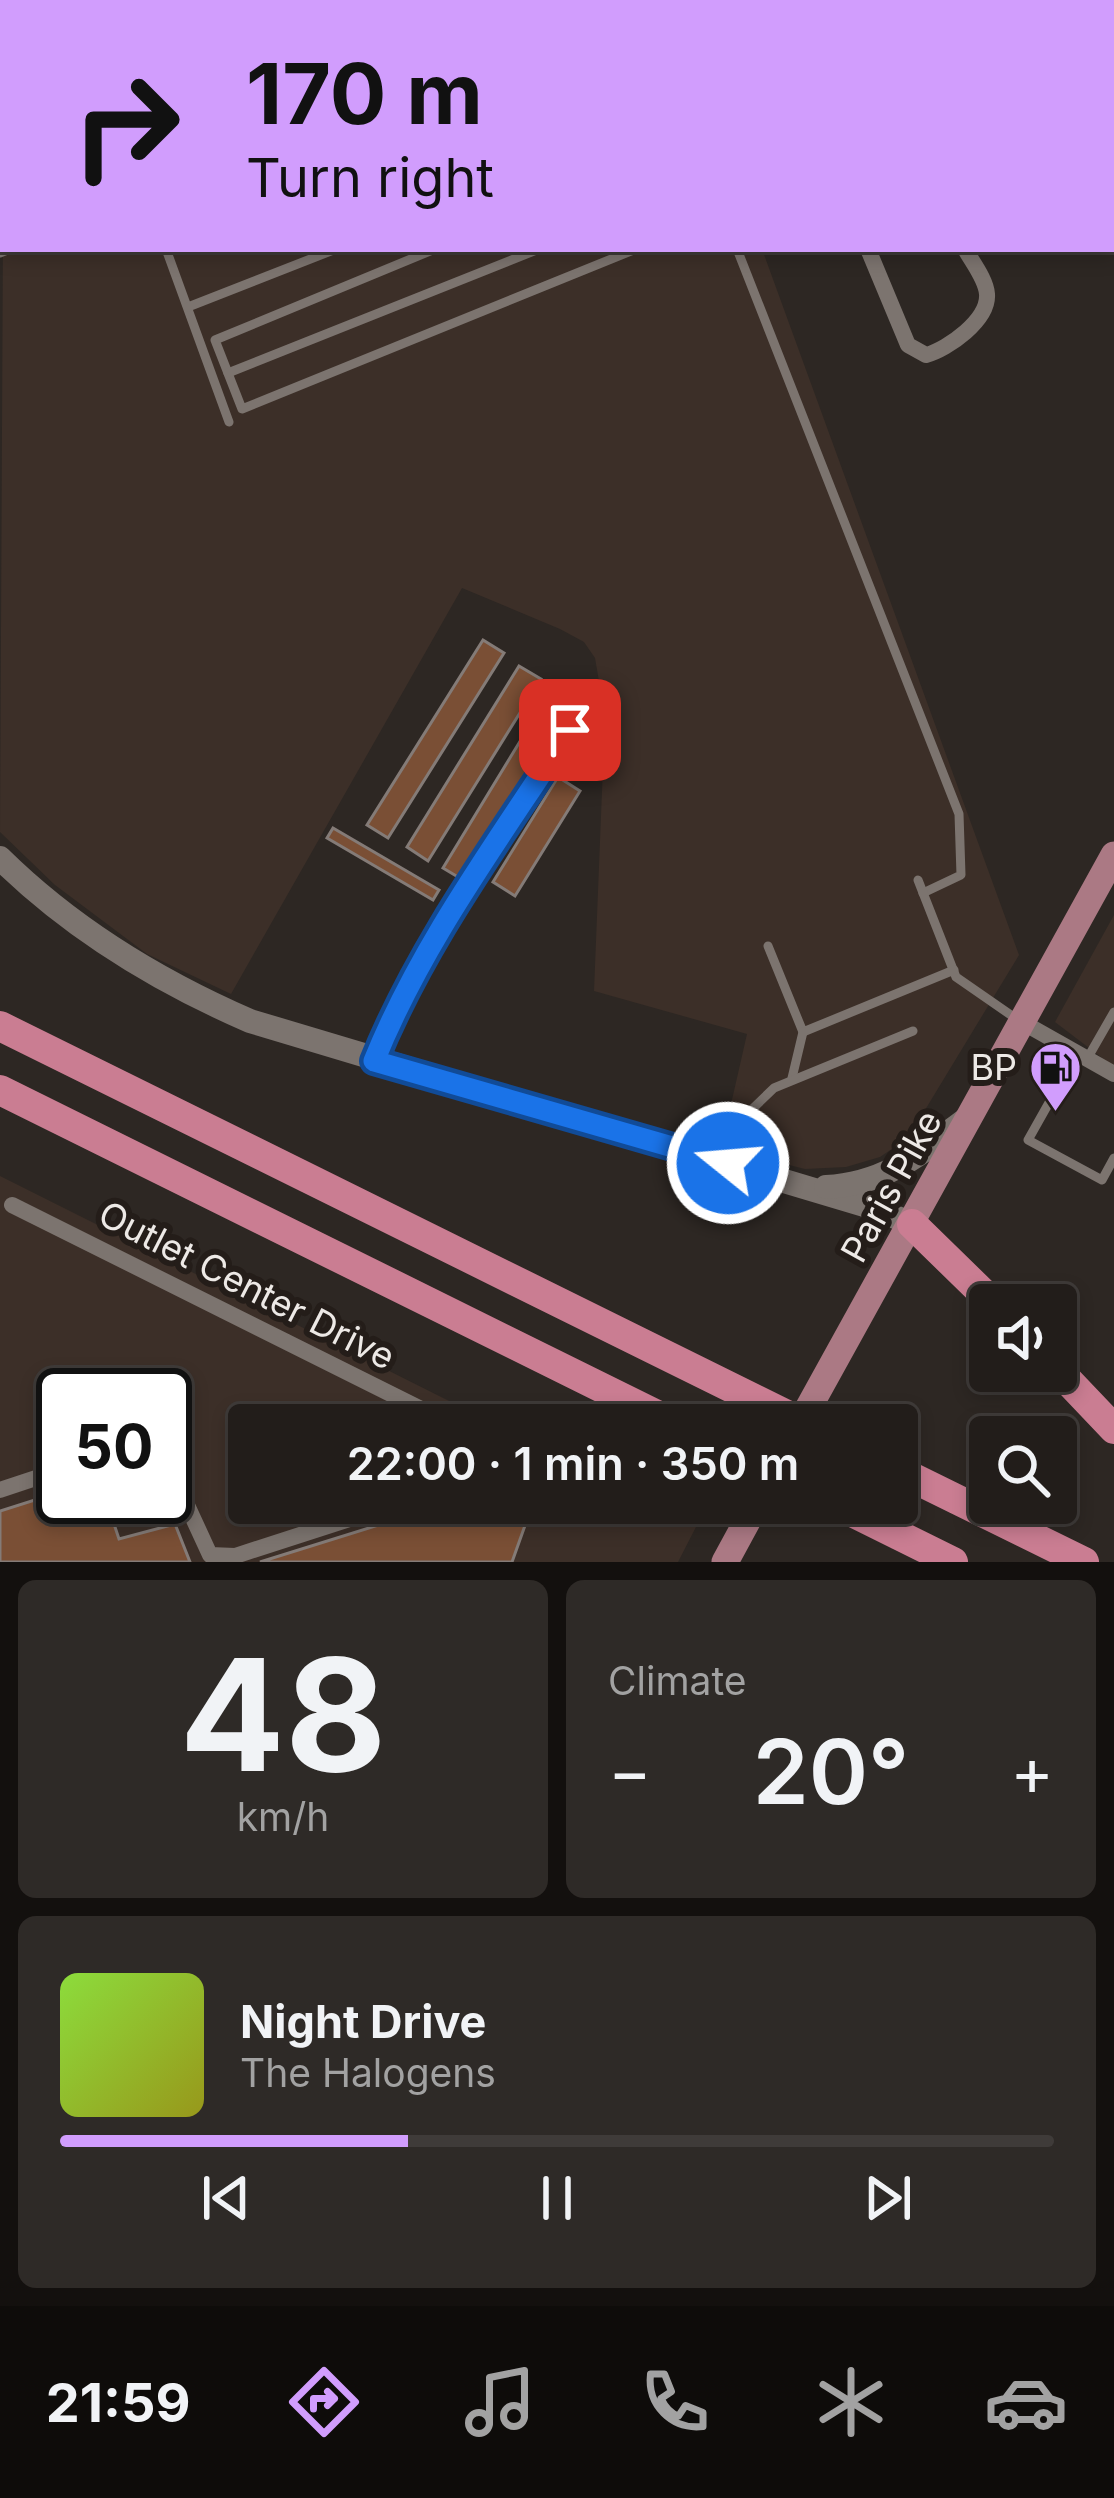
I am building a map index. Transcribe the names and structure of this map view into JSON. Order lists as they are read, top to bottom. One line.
{"streets":{"main road":["Paris Pike"],"street":["Outlet Center Drive"]},"places":{"fuel station":["BP"]},"page":{"turn":["170 m","Turn right"],"limit":"50","trip":"22:00 · 1 min · 350 m","tile":[["48","km/h"],"Climate"],"heat":["−","20°","+"],"song":["Night Drive","The Halogens"],"tabs":"21:59"}}
